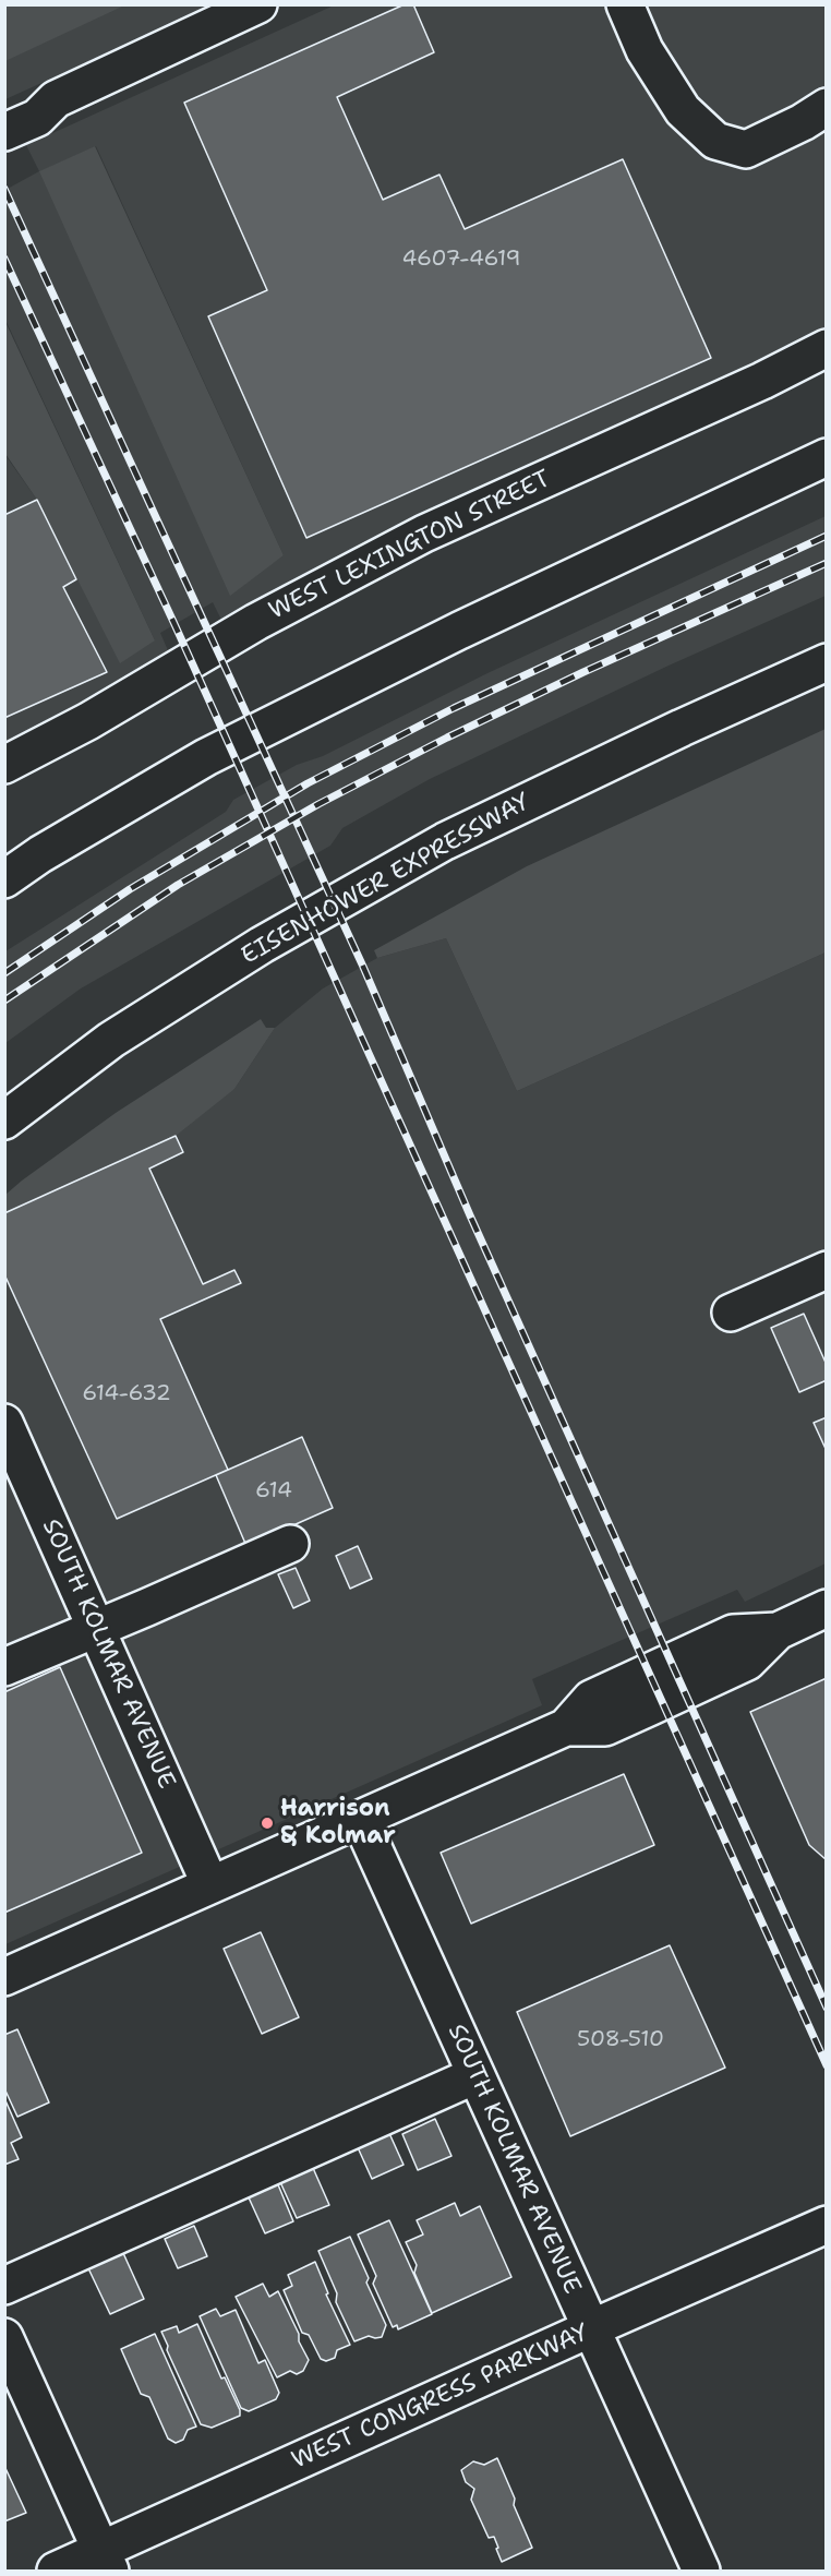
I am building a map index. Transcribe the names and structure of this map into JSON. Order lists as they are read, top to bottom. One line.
{"streets":{"main road":["WEST LEXINGTON STREET","EISENHOWER EXPRESSWAY","SOUTH KOLMAR AVENUE","WEST CONGRESS PARKWAY"]},"crossings":[["SOUTH KOLMAR AVENUE","WEST CONGRESS PARKWAY"]],"places":["Harrison & Kolmar"],"house_numbers":["4607-4619","614-632","614","508-510"]}
